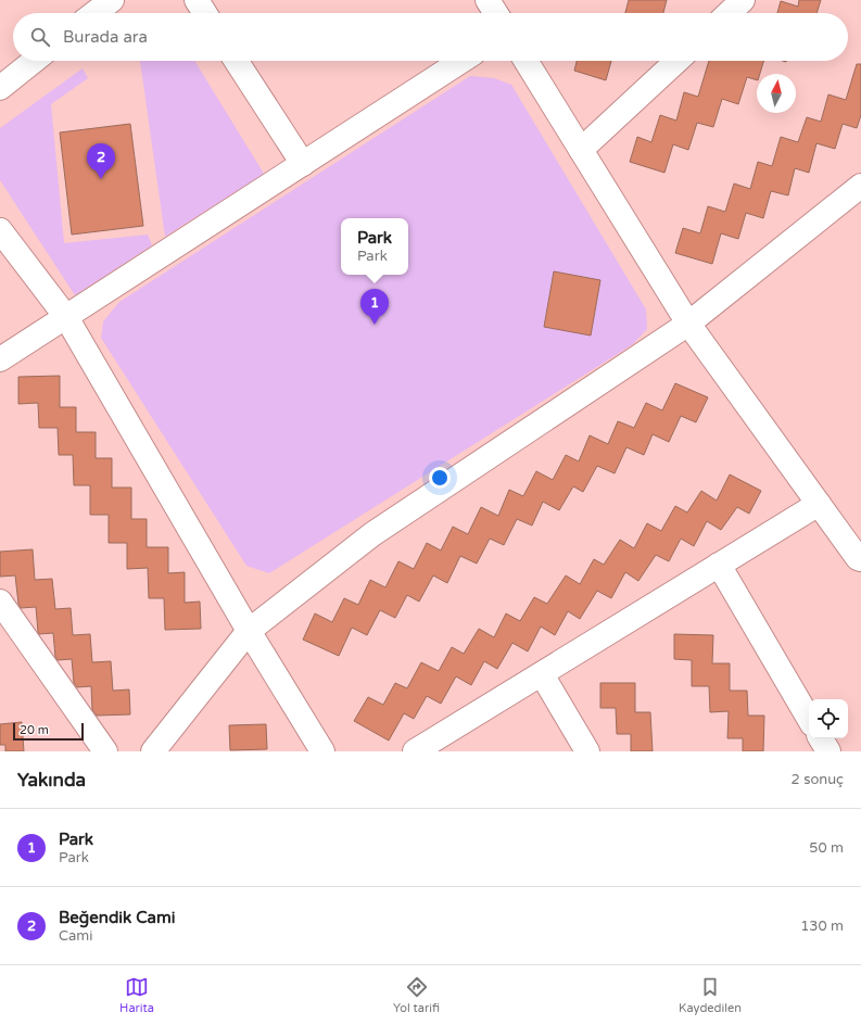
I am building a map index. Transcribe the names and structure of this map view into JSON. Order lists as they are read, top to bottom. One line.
{"scale_bar":"20 m","north":"top","page":{"search":"Burada ara","pins":["2","1"],"popup":["Park","Park"],"scale":"20 m","heading":["Yakında","2 sonuç"],"list":[{"mark":"1","name":"Park","note":"Park","value":"50 m"},{"mark":"2","name":"Beğendik Cami","note":"Cami","value":"130 m"}],"nav":["Harita","Yol tarifi","Kaydedilen"]}}
